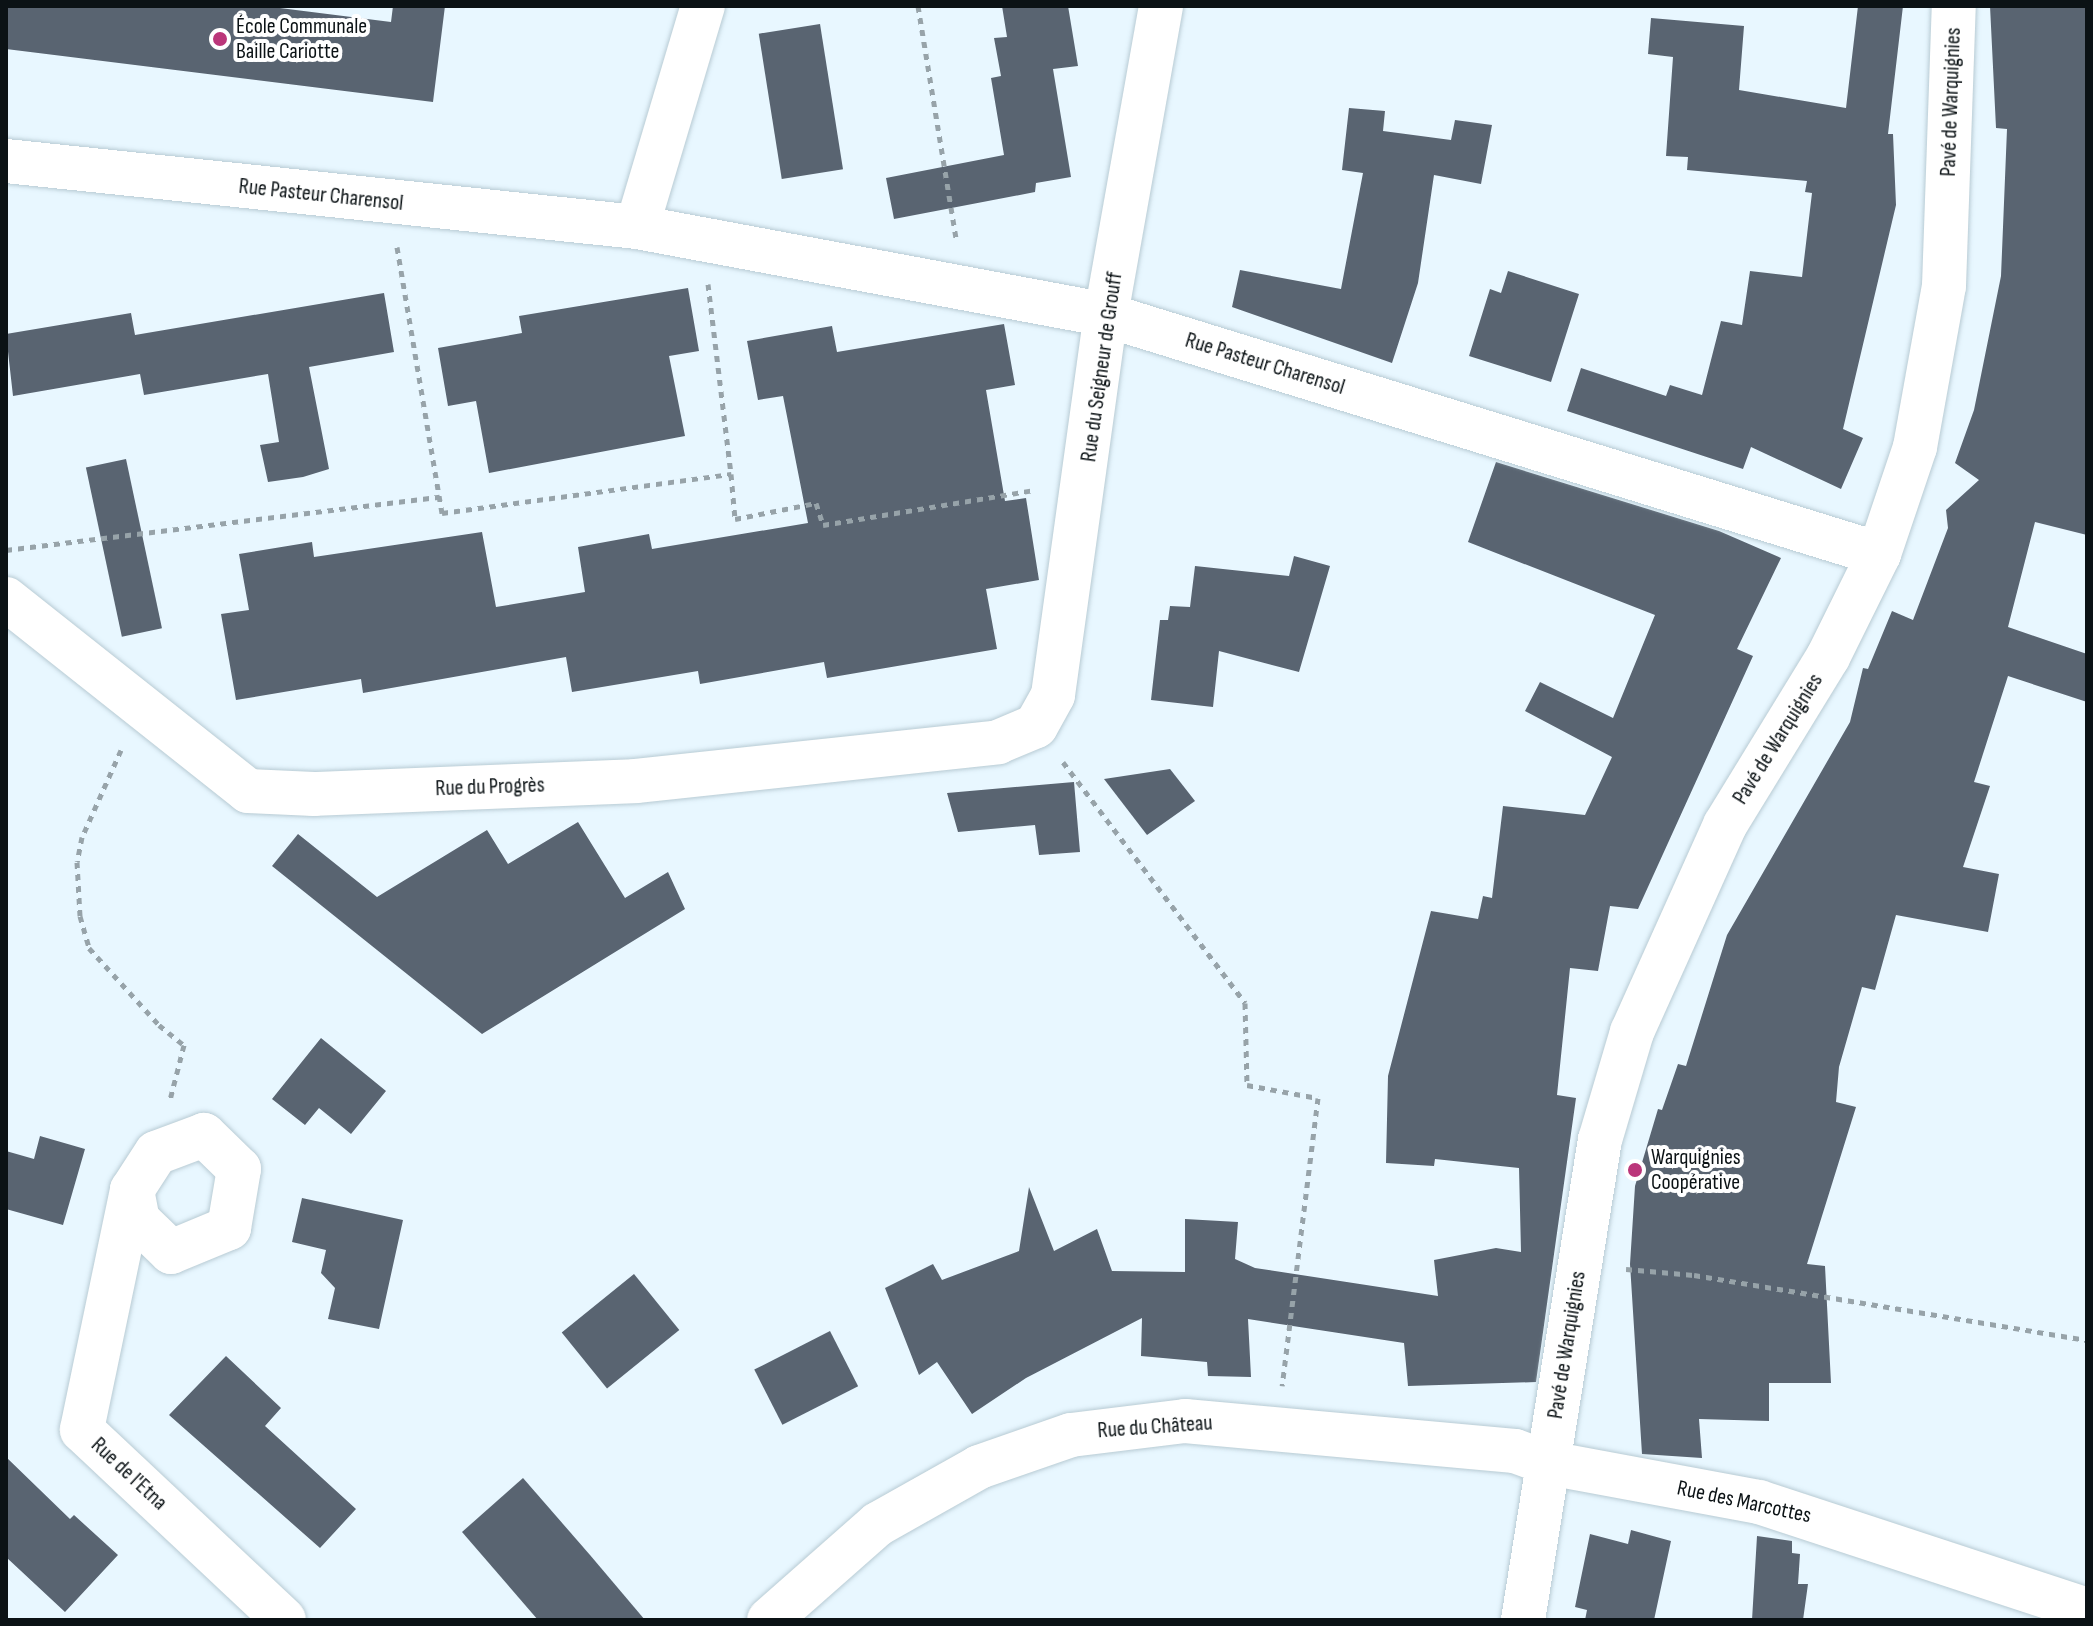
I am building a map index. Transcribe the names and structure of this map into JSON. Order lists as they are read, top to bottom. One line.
{"streets":{"street":["Pavé de Warquignies","Rue Pasteur Charensol","Rue du Seigneur de Grouff","Rue du Progrès","Rue du Château","Rue de l'Etna","Rue des Marcottes"]},"crossings":[["Pavé de Warquignies","Rue Pasteur Charensol"],["Pavé de Warquignies","Rue du Château"],["Pavé de Warquignies","Rue des Marcottes"],["Rue Pasteur Charensol","Rue du Seigneur de Grouff"],["Rue du Seigneur de Grouff","Rue du Progrès"],["Rue du Château","Rue des Marcottes"]],"places":["École Communale Baille Cariotte","Warquignies Coopérative"]}
